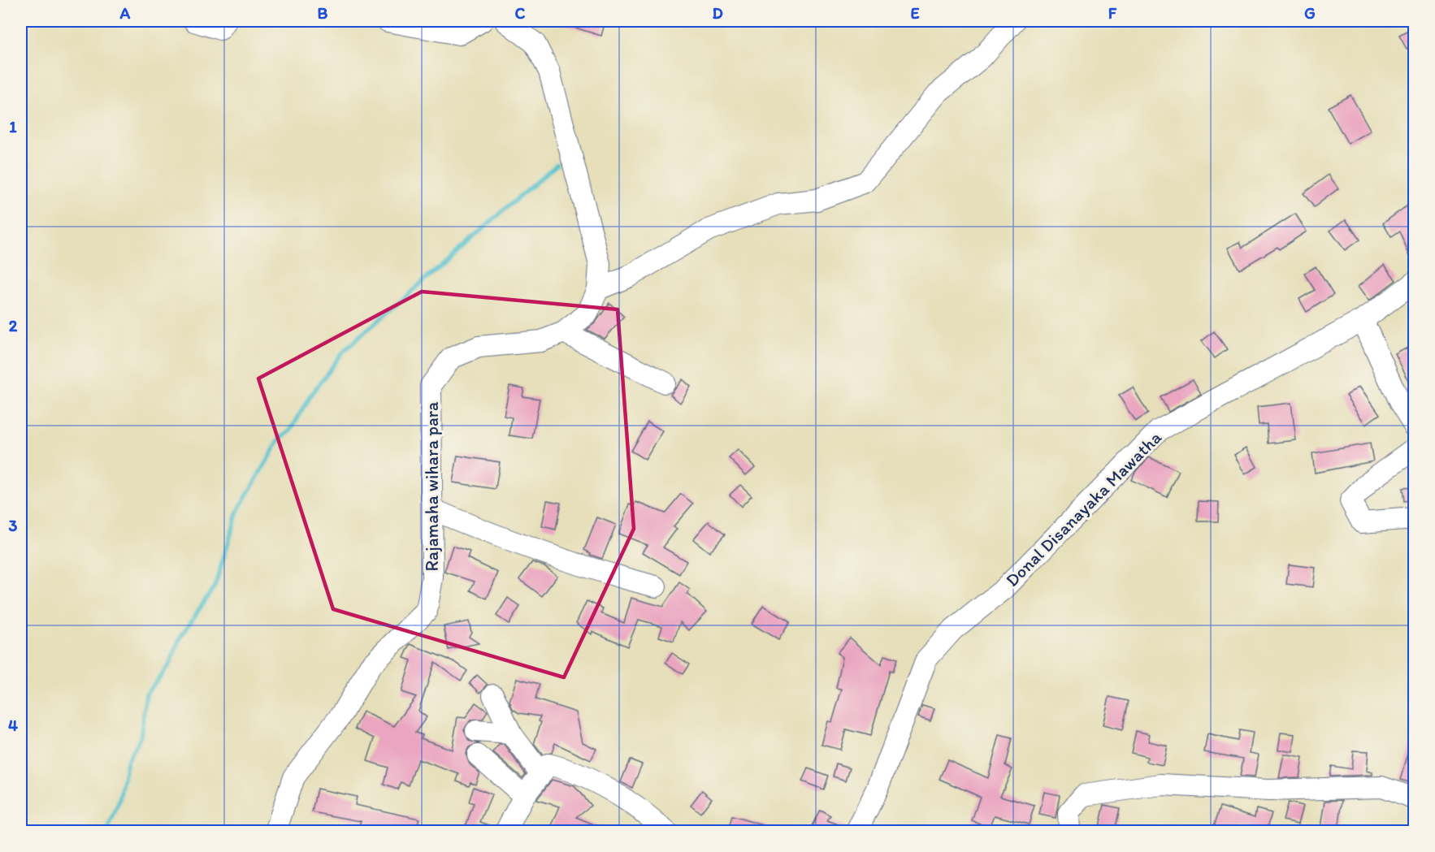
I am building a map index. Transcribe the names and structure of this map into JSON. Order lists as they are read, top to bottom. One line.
{"streets":{"street":["Rajamaha wihara para","Donal Disanayaka Mawatha"]},"grid":{"columns":["A","B","C","D","E","F","G"],"rows":["1","2","3","4"]}}
